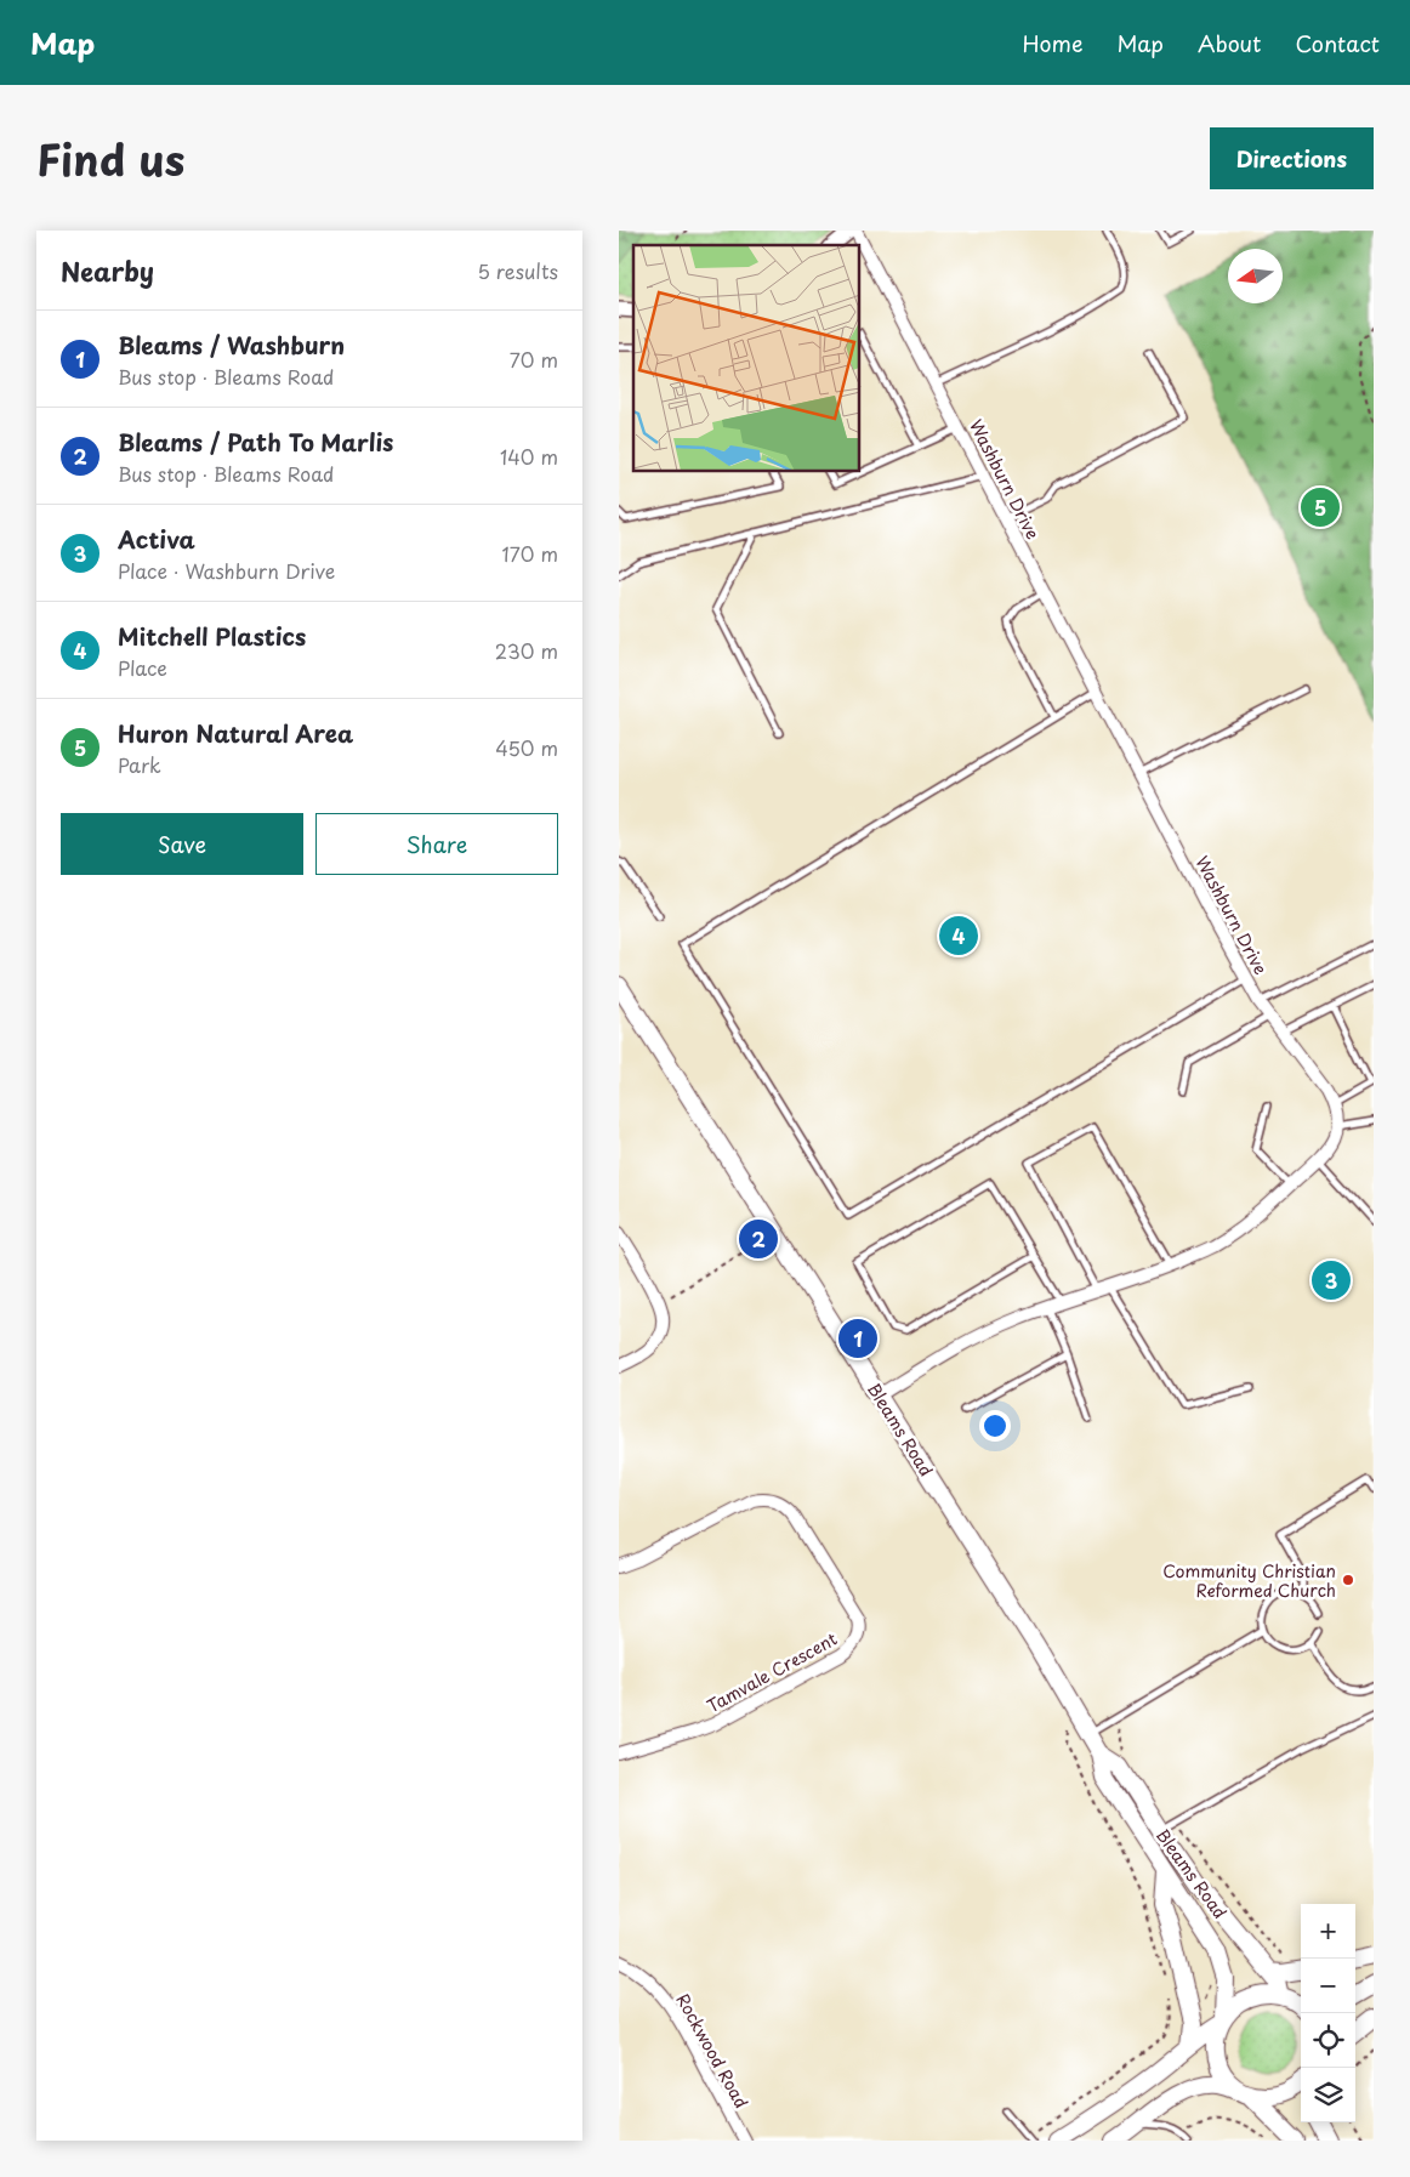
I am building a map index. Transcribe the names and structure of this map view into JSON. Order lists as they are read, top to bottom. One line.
{"streets":{"main road":["Bleams Road"],"street":["Washburn Drive","Tamvale Crescent","Rockwood Road"]},"places":["Community Christian Reformed Church"],"north":"left","page":{"header":"Map","nav":["Home","Map","About","Contact"],"title":"Find us","buttons":["Directions",["Save","Share"]],"heading":["Nearby","5 results"],"list":[{"mark":"1","name":"Bleams / Washburn","note":"Bus stop · Bleams Road","value":"70 m"},{"mark":"2","name":"Bleams / Path To Marlis","note":"Bus stop · Bleams Road","value":"140 m"},{"mark":"3","name":"Activa","note":"Place · Washburn Drive","value":"170 m"},{"mark":"4","name":"Mitchell Plastics","note":"Place","value":"230 m"},{"mark":"5","name":"Huron Natural Area","note":"Park","value":"450 m"}],"pins":["5","4","2","3","1"],"map_buttons":["+","−"]}}
